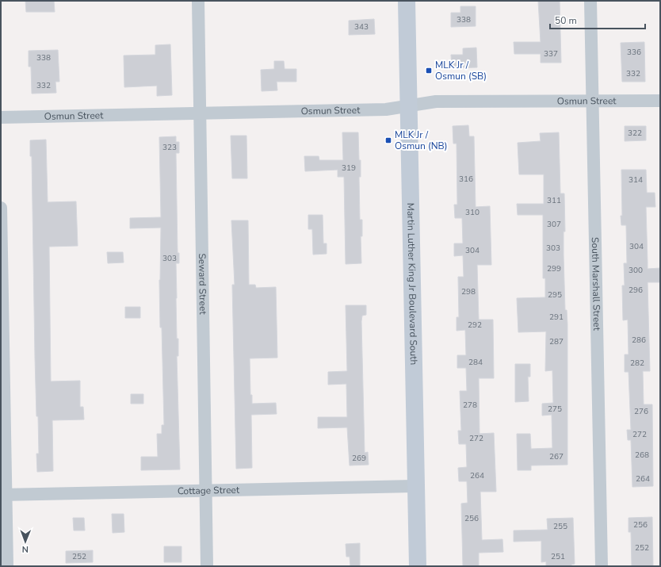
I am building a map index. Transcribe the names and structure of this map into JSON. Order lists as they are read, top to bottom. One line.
{"streets":{"main road":["Martin Luther King Jr Boulevard South"],"street":["Osmun Street","Seward Street","South Marshall Street","Cottage Street"]},"crossings":[["Osmun Street","Seward Street"],["Osmun Street","Martin Luther King Jr Boulevard South"],["Osmun Street","South Marshall Street"],["Seward Street","Cottage Street"],["Martin Luther King Jr Boulevard South","Cottage Street"]],"places":{"transit":["MLK Jr / Osmun (SB)","MLK Jr / Osmun (NB)"]},"house_numbers":["338","343","336","337","338","332","332","322","323","319","316","314","311","310","307","304","303","304","303","299","300","296","298","295","291","292","286","287","284","282","278","275","276","272","272","268","267","269","264","264","256","256","255","252","252","251"],"scale_bar":"50 m","north":"bottom"}
